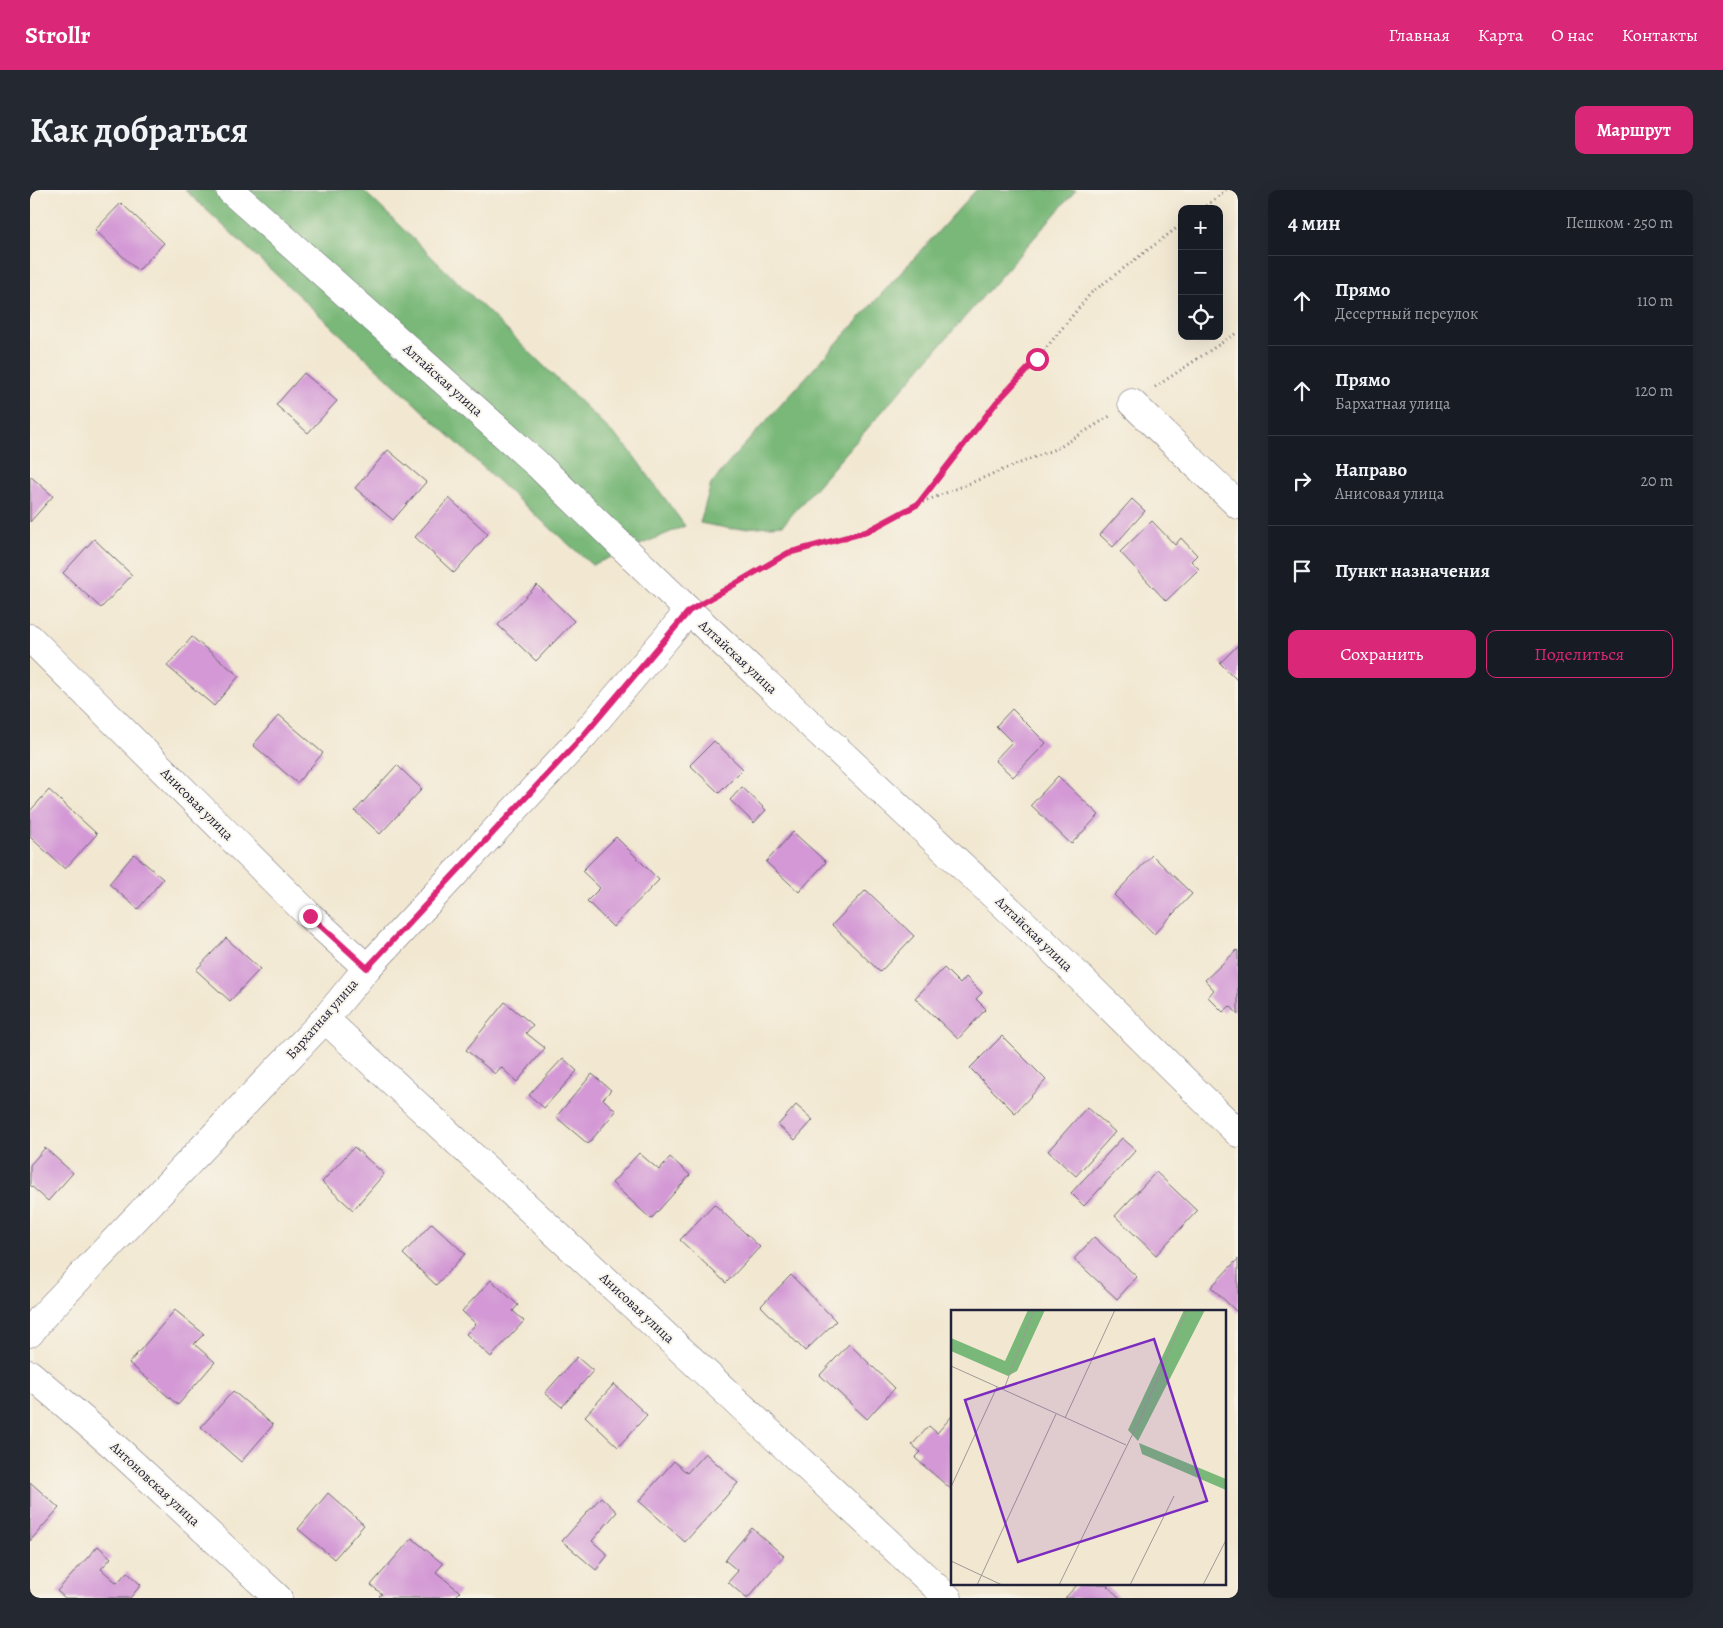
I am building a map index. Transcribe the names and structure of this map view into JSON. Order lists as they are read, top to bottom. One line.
{"streets":{"street":["Алтайская улица","Анисовая улица","Бархатная улица","Антоновская улица"]},"crossings":[["Алтайская улица","Бархатная улица"],["Анисовая улица","Бархатная улица"]],"page":{"header":"Strollr","nav":["Главная","Карта","О нас","Контакты"],"title":"Как добраться","buttons":["Маршрут",["Сохранить","Поделиться"]],"heading":["4 мин","Пешком · 250 m"],"map_buttons":["+","−"],"list":[["Прямо","Десертный переулок","110 m"],["Прямо","Бархатная улица","120 m"],["Направо","Анисовая улица","20 m"],"Пункт назначения"]}}
